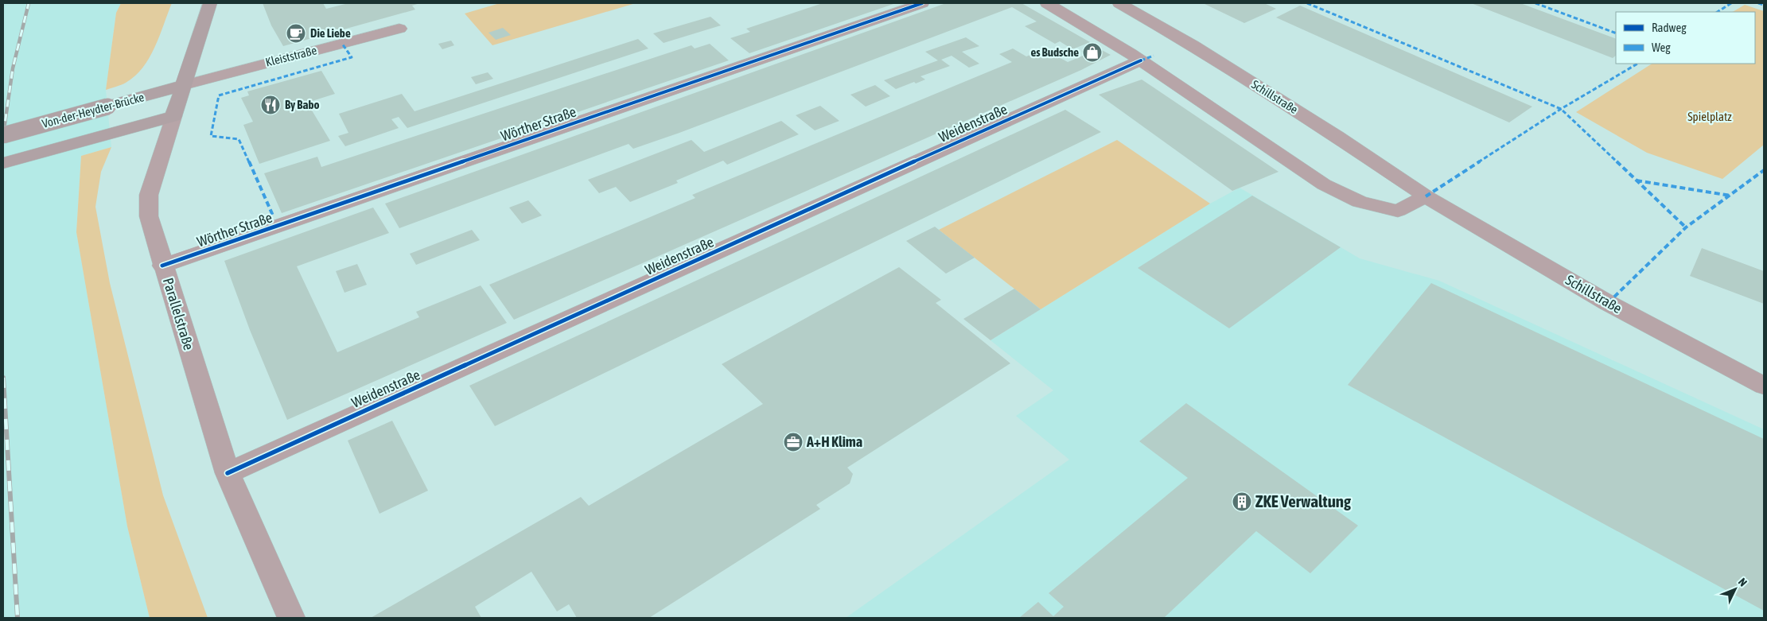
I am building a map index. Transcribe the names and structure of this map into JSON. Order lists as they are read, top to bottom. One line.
{"streets":{"main road":["Von-der-Heydter-Brücke","Parallelstraße"],"street":["Kleiststraße","Schillstraße","Weidenstraße","Wörther Straße"]},"crossings":[["Kleiststraße","Von-der-Heydter-Brücke"],["Kleiststraße","Parallelstraße"],["Von-der-Heydter-Brücke","Parallelstraße"],["Weidenstraße","Parallelstraße"],["Wörther Straße","Parallelstraße"]],"parks":["Spielplatz"],"places":{"cafe":["Die Liebe"],"shop":["es Budsche"],"restaurant":["By Babo"],"office":["A+H Klima"],"building":["ZKE Verwaltung"]},"legend":["Radweg","Weg"],"north":"top right"}
